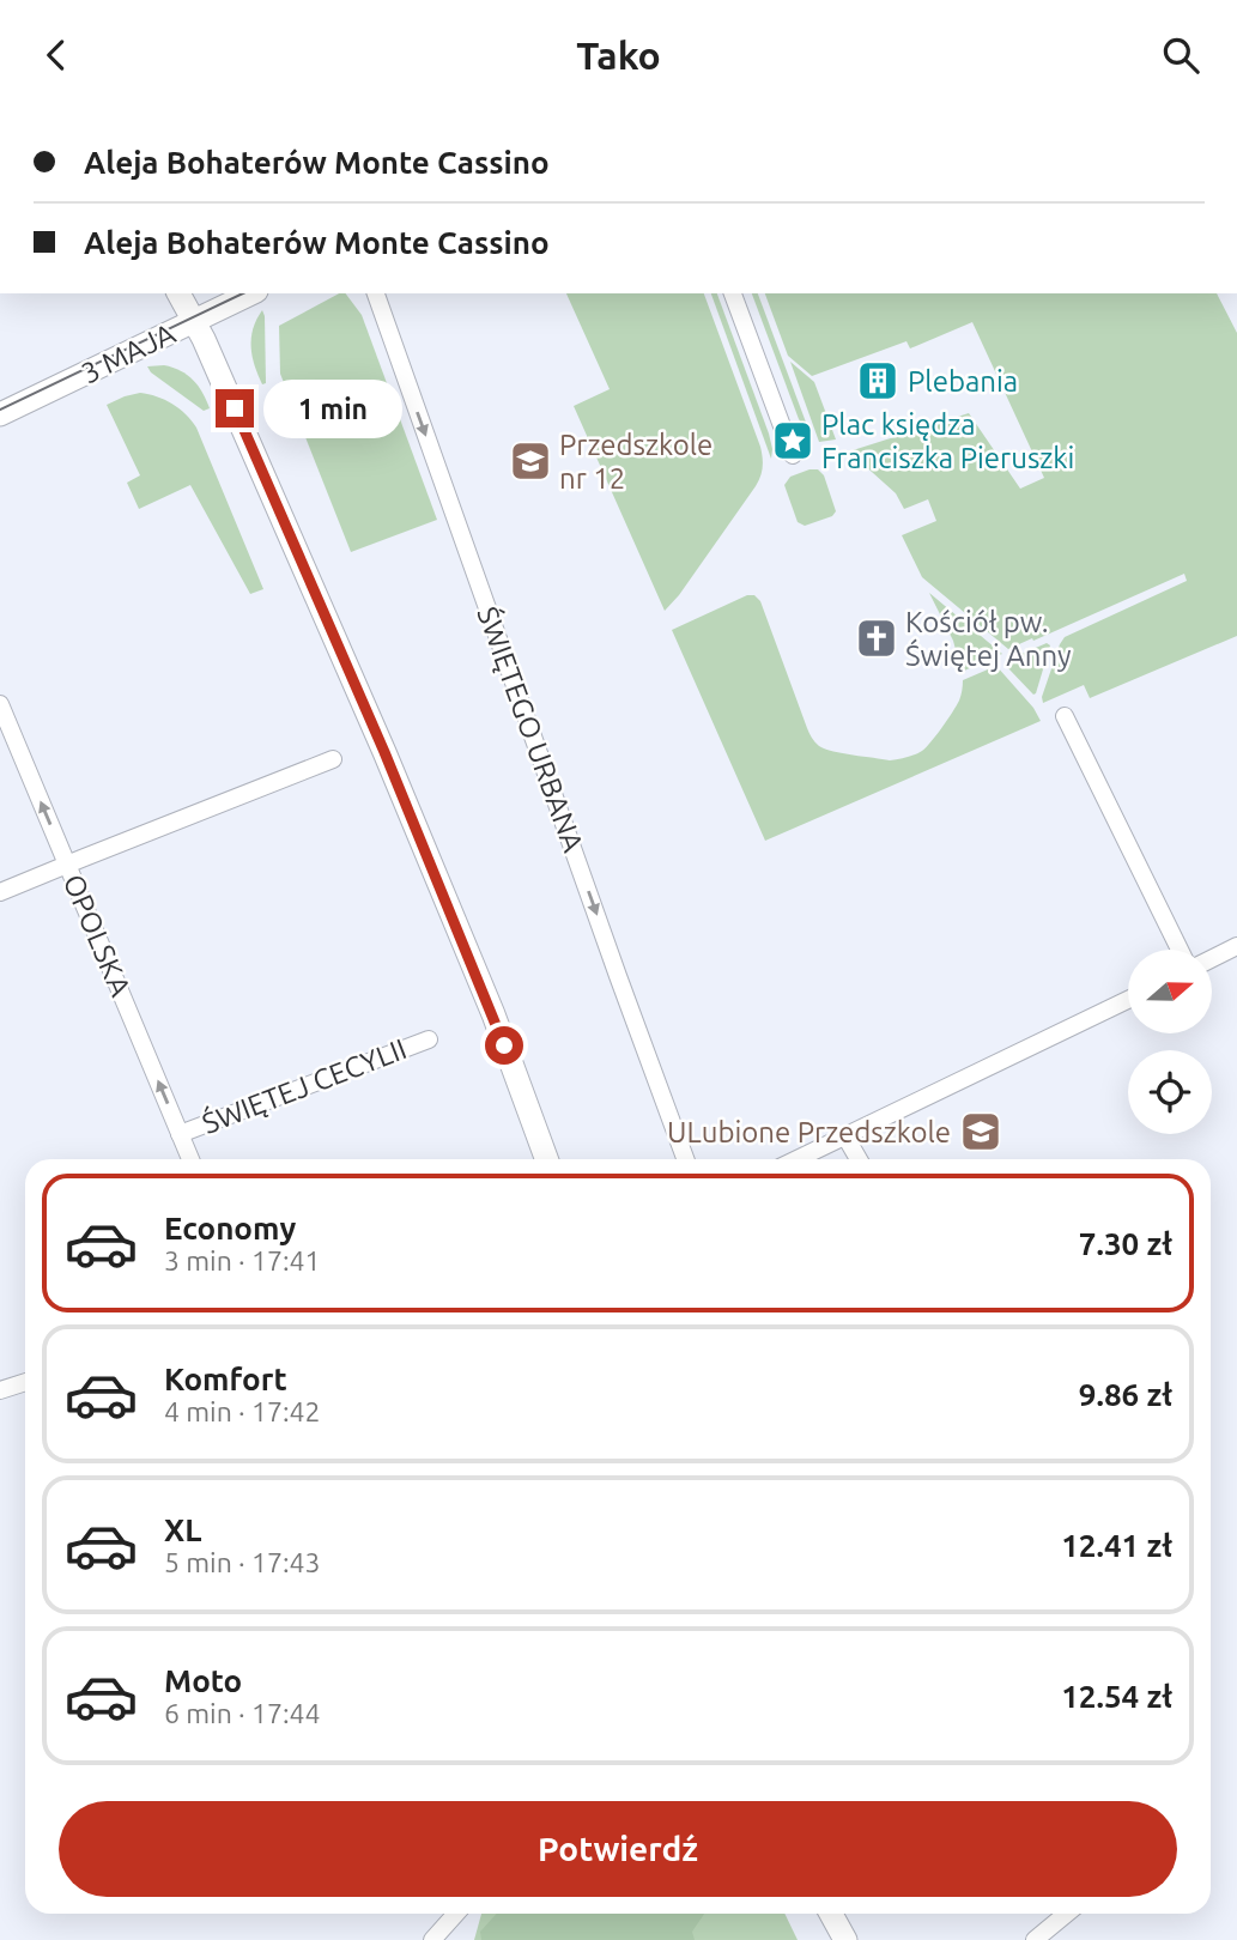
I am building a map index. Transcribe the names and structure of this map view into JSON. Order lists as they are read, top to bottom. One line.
{"streets":{"street":["3 MAJA","ŚWIĘTEGO URBANA","OPOLSKA","ŚWIĘTEJ CECYLII"]},"crossings":[["OPOLSKA","ŚWIĘTEJ CECYLII"]],"one_way":["OPOLSKA"],"places":{"building":["Plebania"],"place":["Plac księdza Franciszka Pieruszki"],"school or university":["Przedszkole nr 12","ULubione Przedszkole"],"church":["Kościół pw. Świętej Anny"]},"north":"right","page":{"header":"Tako","banner":["Aleja Bohaterów Monte Cassino","Aleja Bohaterów Monte Cassino"],"bubble":"1 min","list":[{"name":"Economy","note":"3 min · 17:41","value":"7.30 zł"},{"name":"Komfort","note":"4 min · 17:42","value":"9.86 zł"},{"name":"XL","note":"5 min · 17:43","value":"12.41 zł"},{"name":"Moto","note":"6 min · 17:44","value":"12.54 zł"}],"buttons":"Potwierdź"}}
